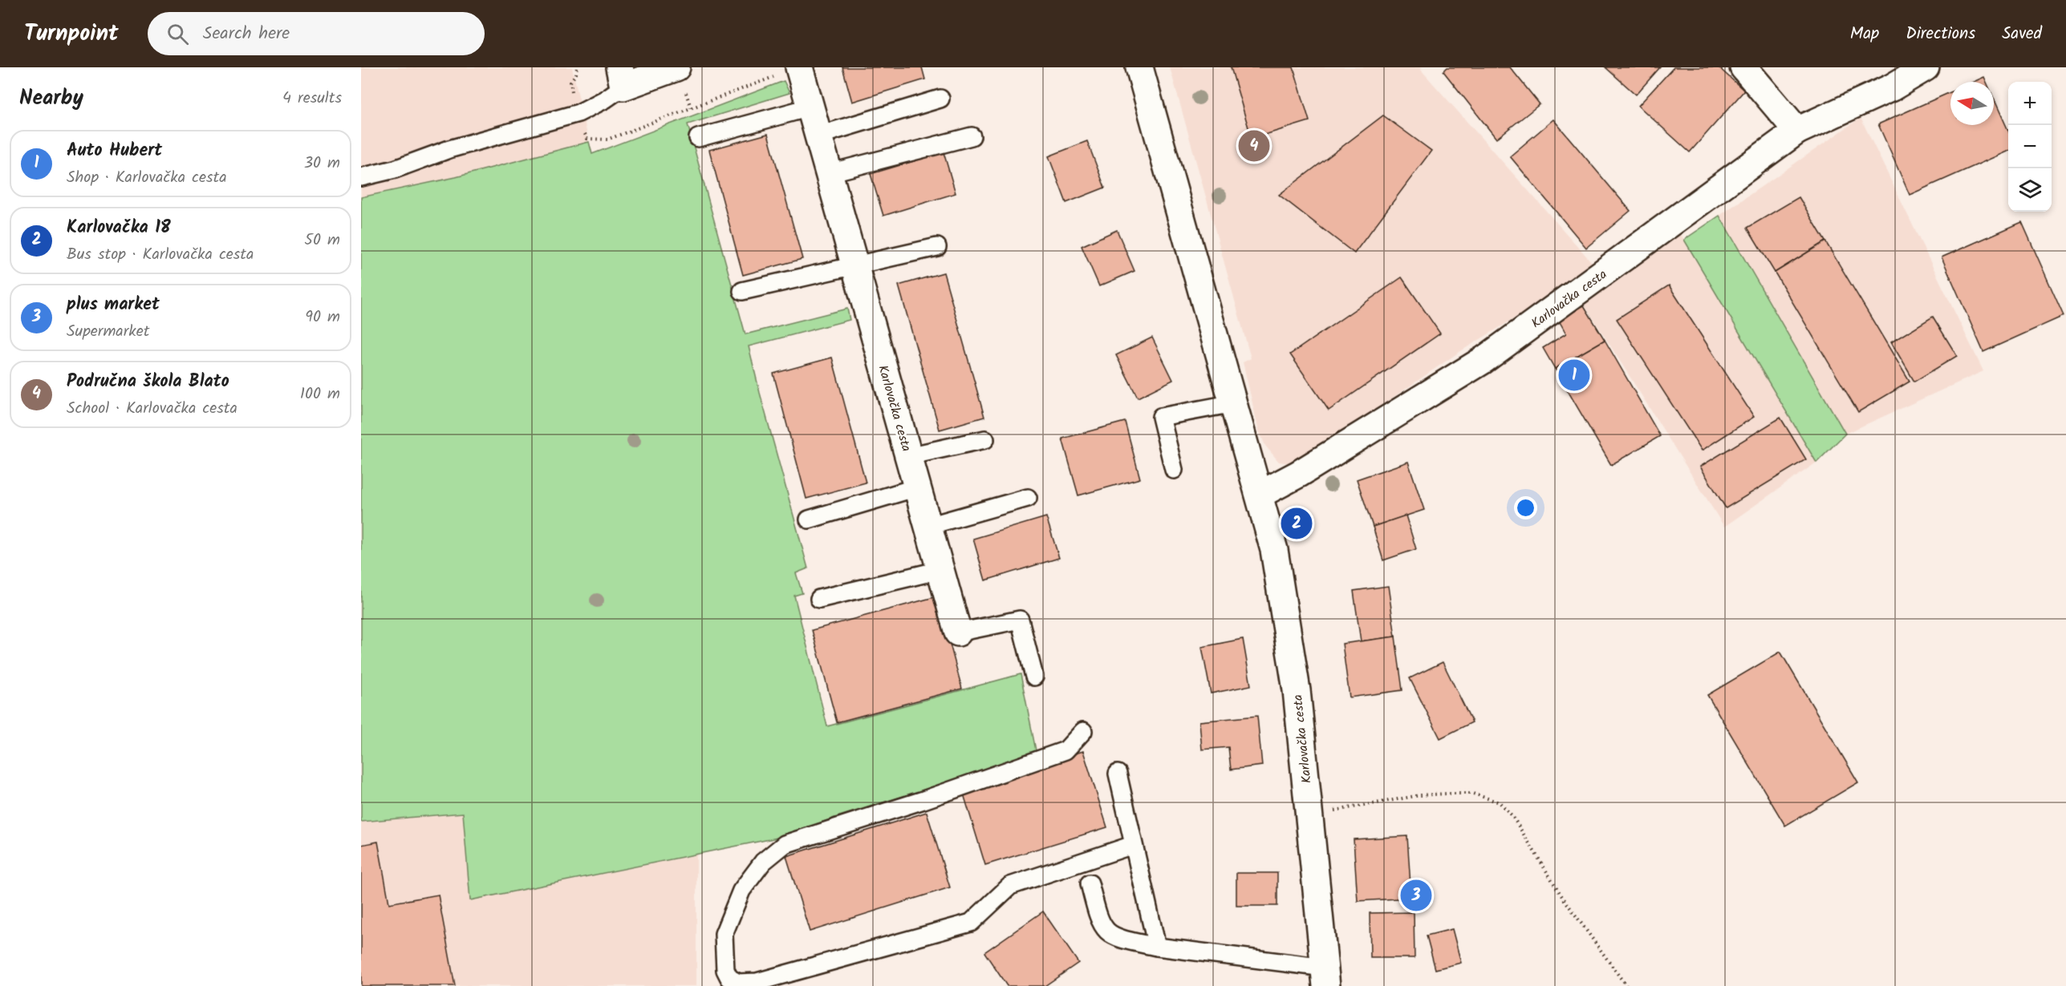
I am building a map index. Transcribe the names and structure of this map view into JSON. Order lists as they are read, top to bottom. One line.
{"streets":{"street":["Karlovačka cesta"]},"north":"left","page":{"header":"Turnpoint","search":"Search here","nav":["Map","Directions","Saved"],"heading":["Nearby","4 results"],"map_buttons":["+","−"],"pins":["4","1","2","3"],"list":[{"mark":"1","name":"Auto Hubert","note":"Shop · Karlovačka cesta","value":"30 m"},{"mark":"2","name":"Karlovačka 18","note":"Bus stop · Karlovačka cesta","value":"50 m"},{"mark":"3","name":"plus market","note":"Supermarket","value":"90 m"},{"mark":"4","name":"Područna škola Blato","note":"School · Karlovačka cesta","value":"100 m"}]}}
